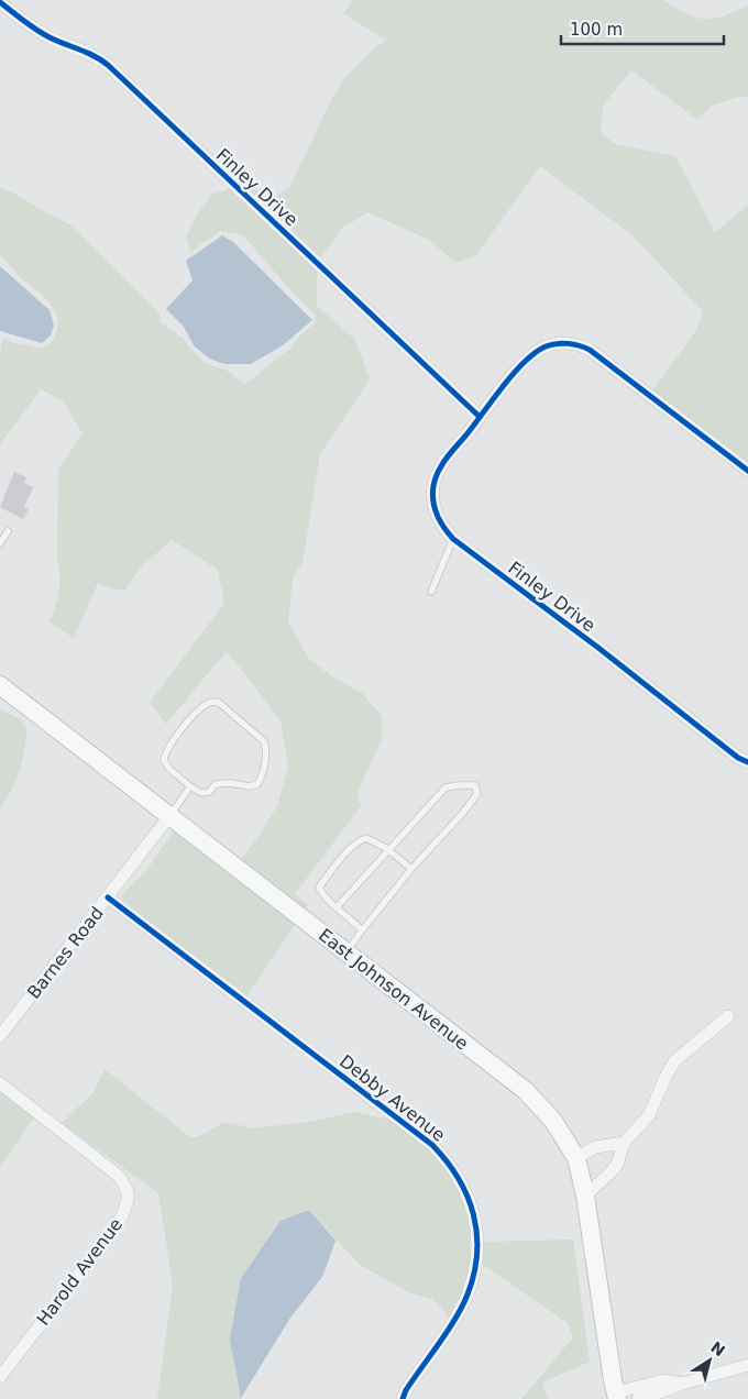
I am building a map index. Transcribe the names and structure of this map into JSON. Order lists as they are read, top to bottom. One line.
{"streets":{"main road":["East Johnson Avenue"],"street":["Finley Drive","Barnes Road","Debby Avenue","Harold Avenue"]},"crossings":[["Barnes Road","East Johnson Avenue"],["Barnes Road","Debby Avenue"]],"scale_bar":"100 m","north":"top right"}
